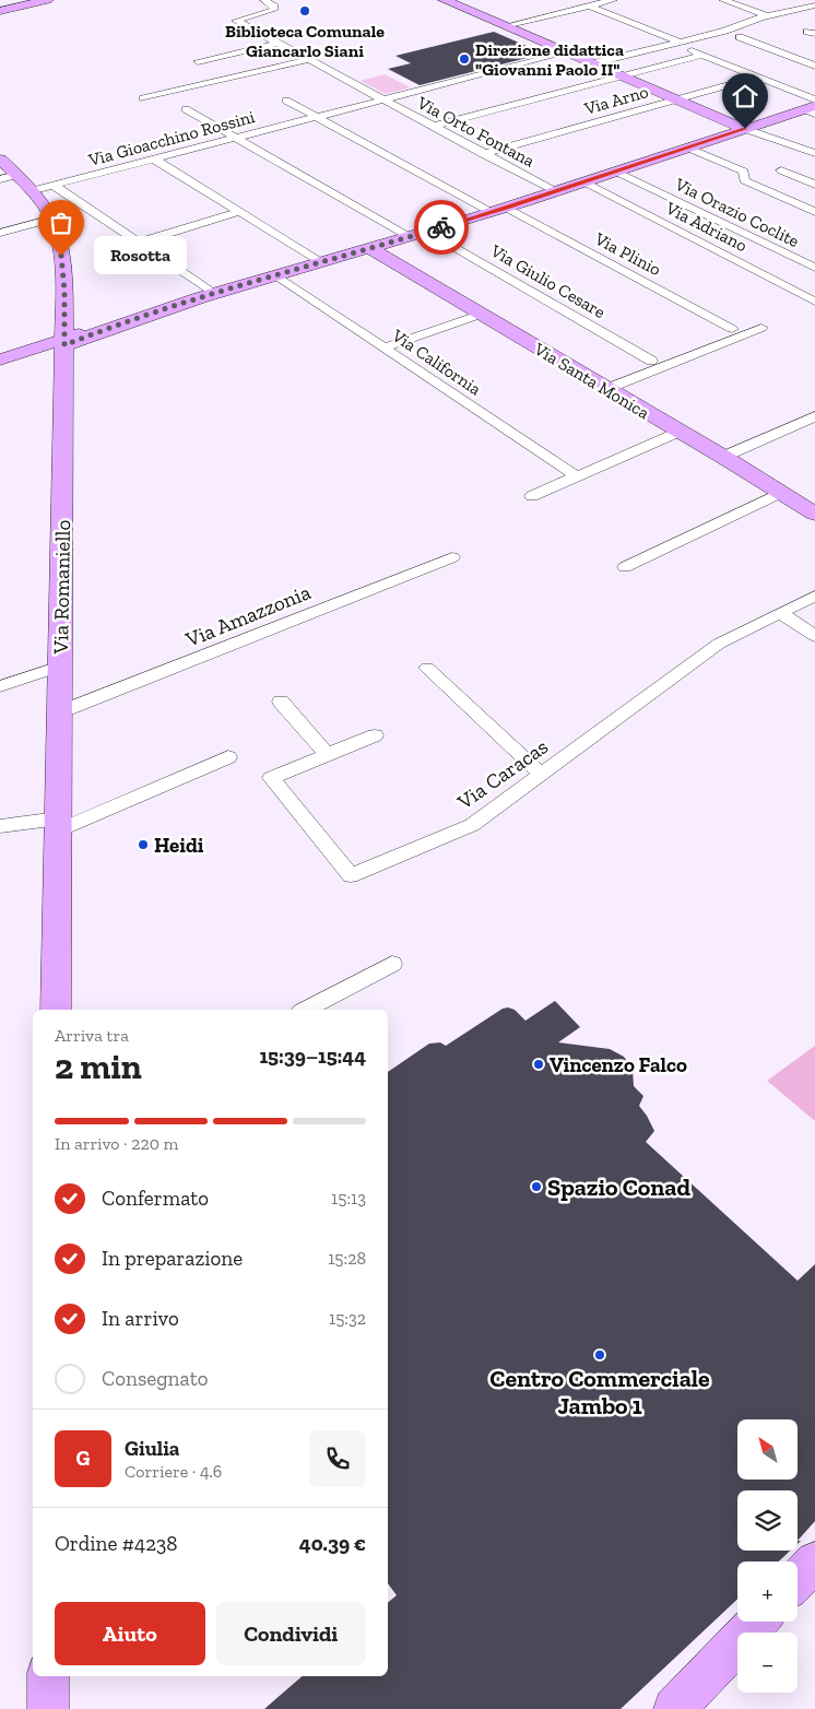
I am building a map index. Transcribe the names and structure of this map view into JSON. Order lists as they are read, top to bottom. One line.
{"streets":{"street":["Via Arno","Via Orto Fontana","Via Gioacchino Rossini","Via Orazio Coclite","Via Adriano","Via Plinio","Via Giulio Cesare","Via California","Via Santa Monica","Via Romaniello","Via Amazzonia","Via Caracas"]},"crossings":[["Via Arno","Via Orto Fontana"],["Via Orto Fontana","Via Gioacchino Rossini"],["Via Gioacchino Rossini","Via Plinio"],["Via Gioacchino Rossini","Via Romaniello"],["Via Romaniello","Via Amazzonia"]],"places":["Biblioteca Comunale Giancarlo Siani","Direzione didattica \"Giovanni Paolo II\"","Rosotta","Heidi","Vincenzo Falco","Spazio Conad","Centro Commerciale Jambo 1"],"north":"top left","page":{"bubble":"Rosotta","heading":["2 min","Arriva tra","15:39–15:44"],"panel":["Giulia","Corriere · 4.6","Ordine #4238","40.39 €"],"bar":"In arrivo · 220 m","list":[["Confermato","15:13"],["In preparazione","15:28"],["In arrivo","15:32"],"Consegnato"],"map_buttons":["+","−"],"round":"G","buttons":["Aiuto","Condividi"]}}
